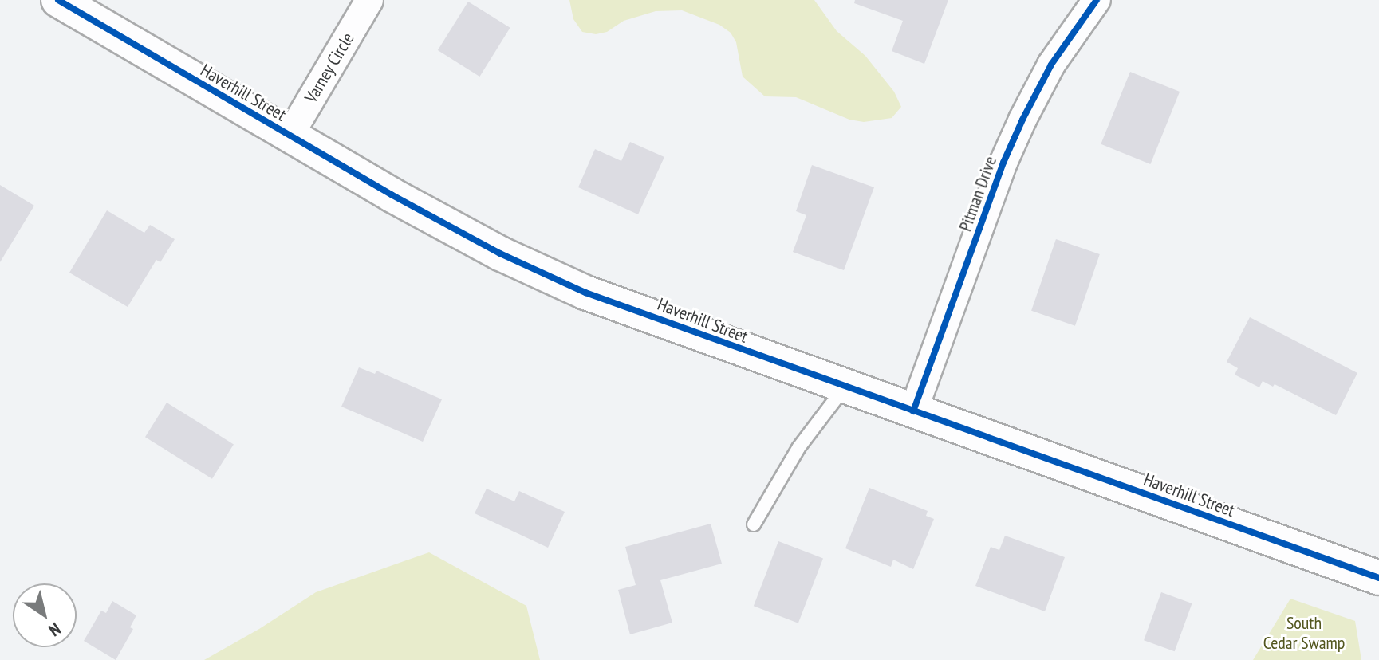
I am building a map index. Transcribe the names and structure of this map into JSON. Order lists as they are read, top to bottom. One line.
{"streets":{"street":["Varney Circle","Haverhill Street","Pitman Drive"]},"crossings":[["Varney Circle","Haverhill Street"],["Haverhill Street","Pitman Drive"]],"parks":["South Cedar Swamp"],"north":"bottom right"}
